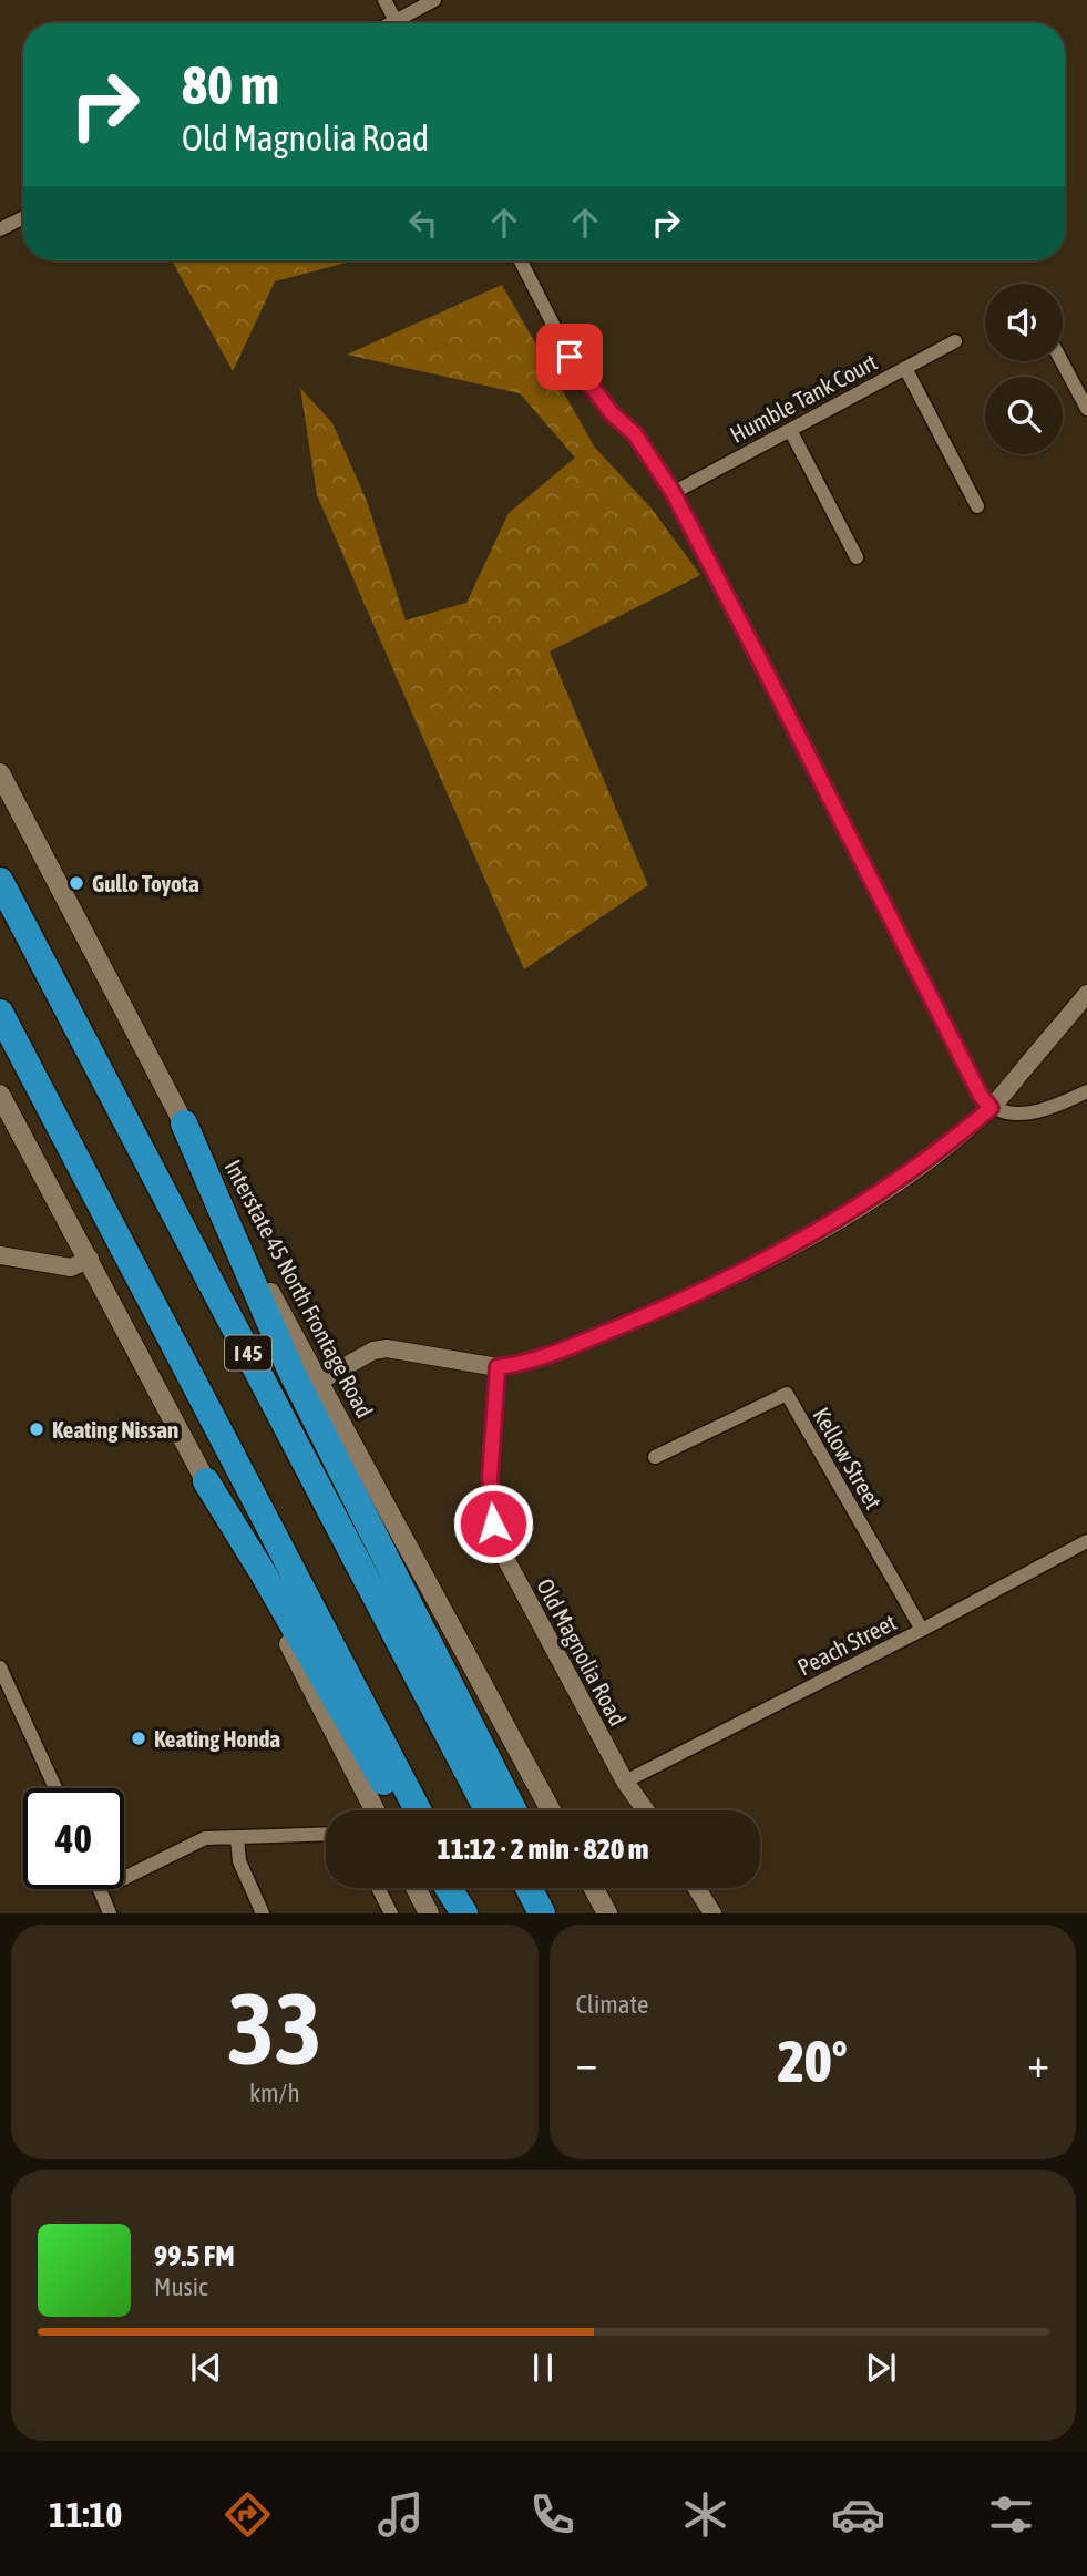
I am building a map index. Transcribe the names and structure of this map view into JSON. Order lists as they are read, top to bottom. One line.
{"streets":{"highway":["I 45"],"main road":["Interstate 45 North Frontage Road"],"street":["Humble Tank Court","Kellow Street","Peach Street","Old Magnolia Road"]},"crossings":[["Kellow Street","Peach Street"],["Peach Street","Old Magnolia Road"]],"places":["Gullo Toyota","Keating Nissan","Keating Honda"],"page":{"turn":["80 m","Old Magnolia Road"],"limit":"40","trip":"11:12 · 2 min · 820 m","tile":[["33","km/h"],"Climate"],"heat":["−","20°","+"],"song":["99.5 FM","Music"],"tabs":"11:10"}}
